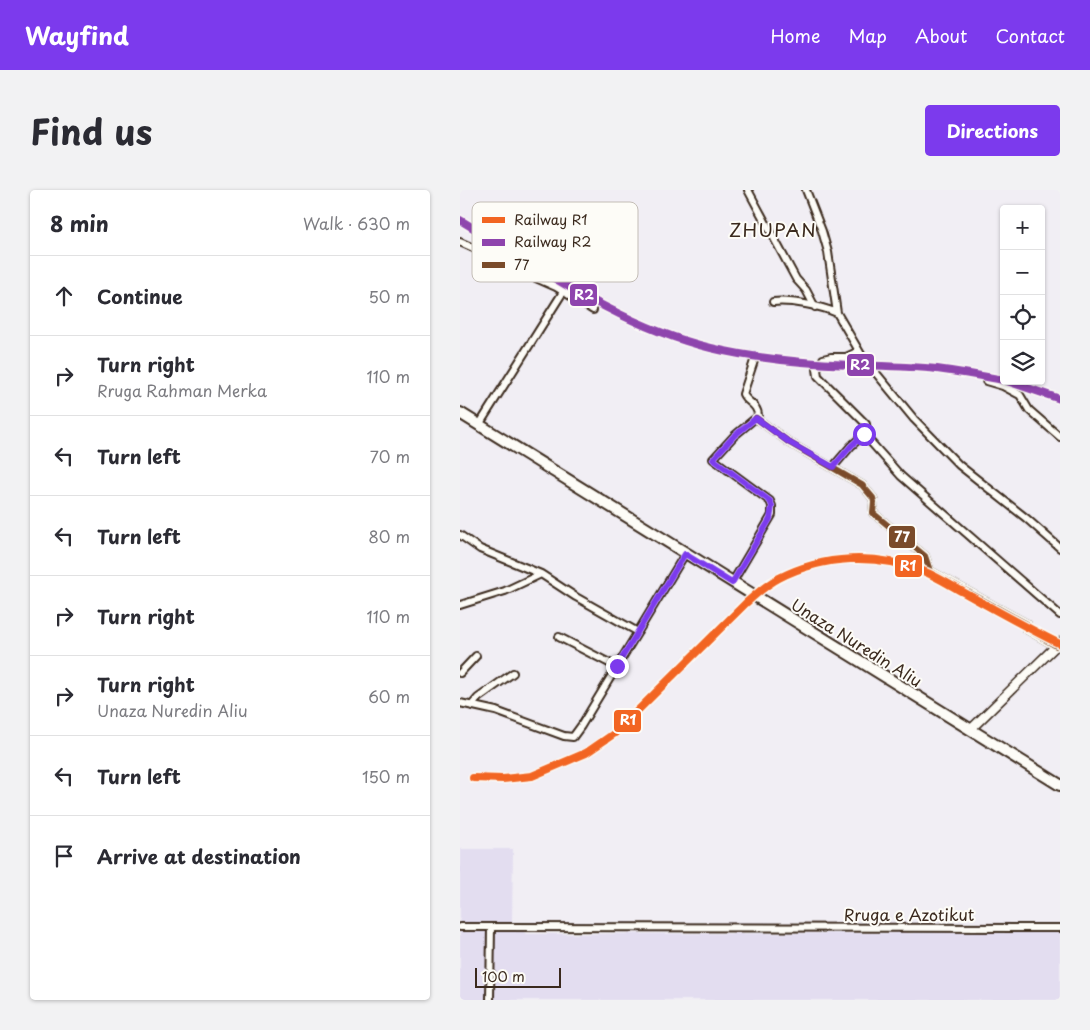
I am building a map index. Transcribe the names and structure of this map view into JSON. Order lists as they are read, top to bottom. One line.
{"streets":{"main road":["Unaza Nuredin Aliu"],"street":["Rruga e Azotikut"]},"districts":["ZHUPAN"],"lines":["rail line R2","transit line 77","rail line R1"],"legend":["Railway R1","Railway R2","77"],"scale_bar":"100 m","page":{"header":"Wayfind","nav":["Home","Map","About","Contact"],"title":"Find us","buttons":"Directions","heading":["8 min","Walk · 630 m"],"map_buttons":["+","−"],"list":[["Continue","50 m"],["Turn right","Rruga Rahman Merka","110 m"],["Turn left","70 m"],["Turn left","80 m"],["Turn right","110 m"],["Turn right","Unaza Nuredin Aliu","60 m"],["Turn left","150 m"],"Arrive at destination"],"scale":"100 m"}}
